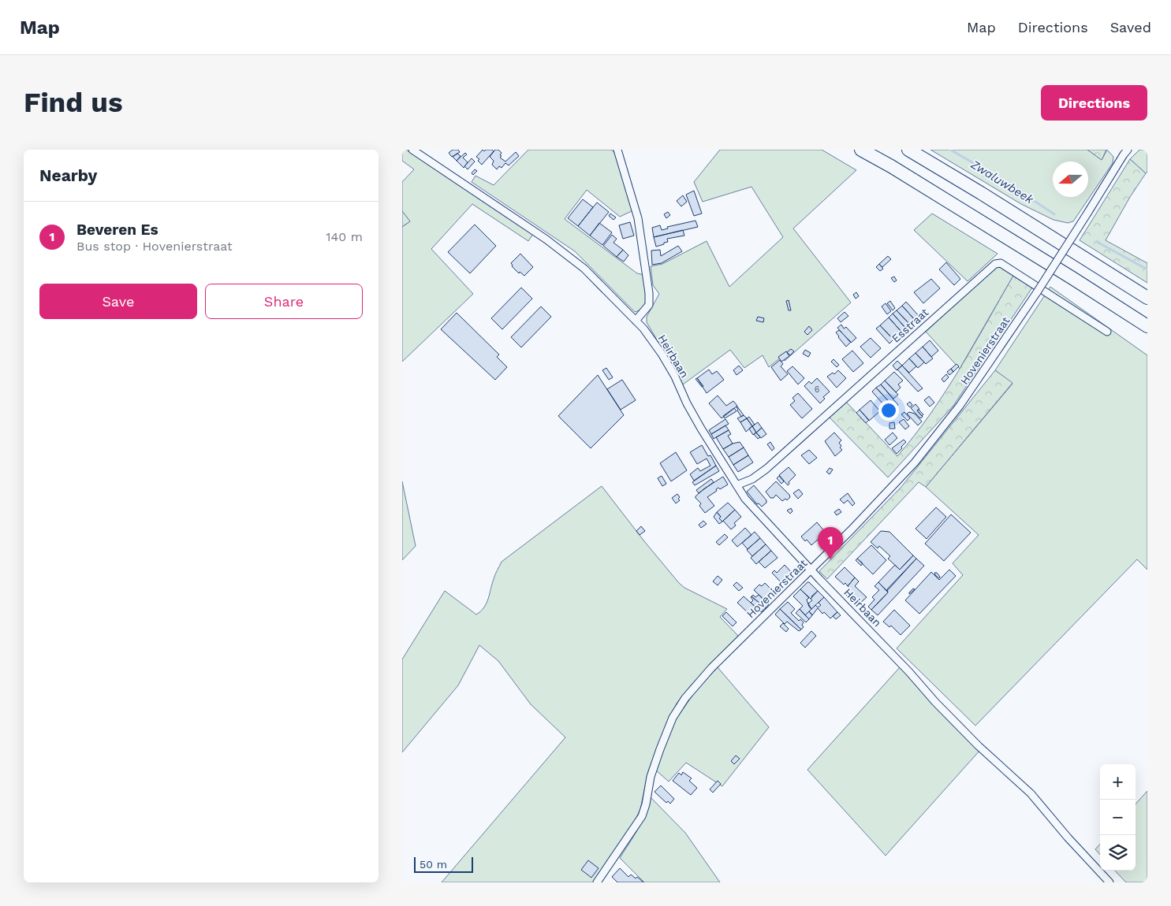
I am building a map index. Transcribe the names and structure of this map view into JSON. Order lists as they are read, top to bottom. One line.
{"streets":{"street":["Esstraat","Hovenierstraat","Heirbaan"]},"crossings":[["Esstraat","Heirbaan"],["Hovenierstraat","Heirbaan"]],"water":["Zwaluwbeek"],"house_numbers":["6"],"scale_bar":"50 m","north":"left","page":{"header":"Map","nav":["Map","Directions","Saved"],"buttons":["Directions",["Save","Share"]],"title":"Find us","heading":"Nearby","list":[{"mark":"1","name":"Beveren Es","note":"Bus stop · Hovenierstraat","value":"140 m"}],"pins":"1","map_buttons":["+","−"],"scale":"50 m"}}
